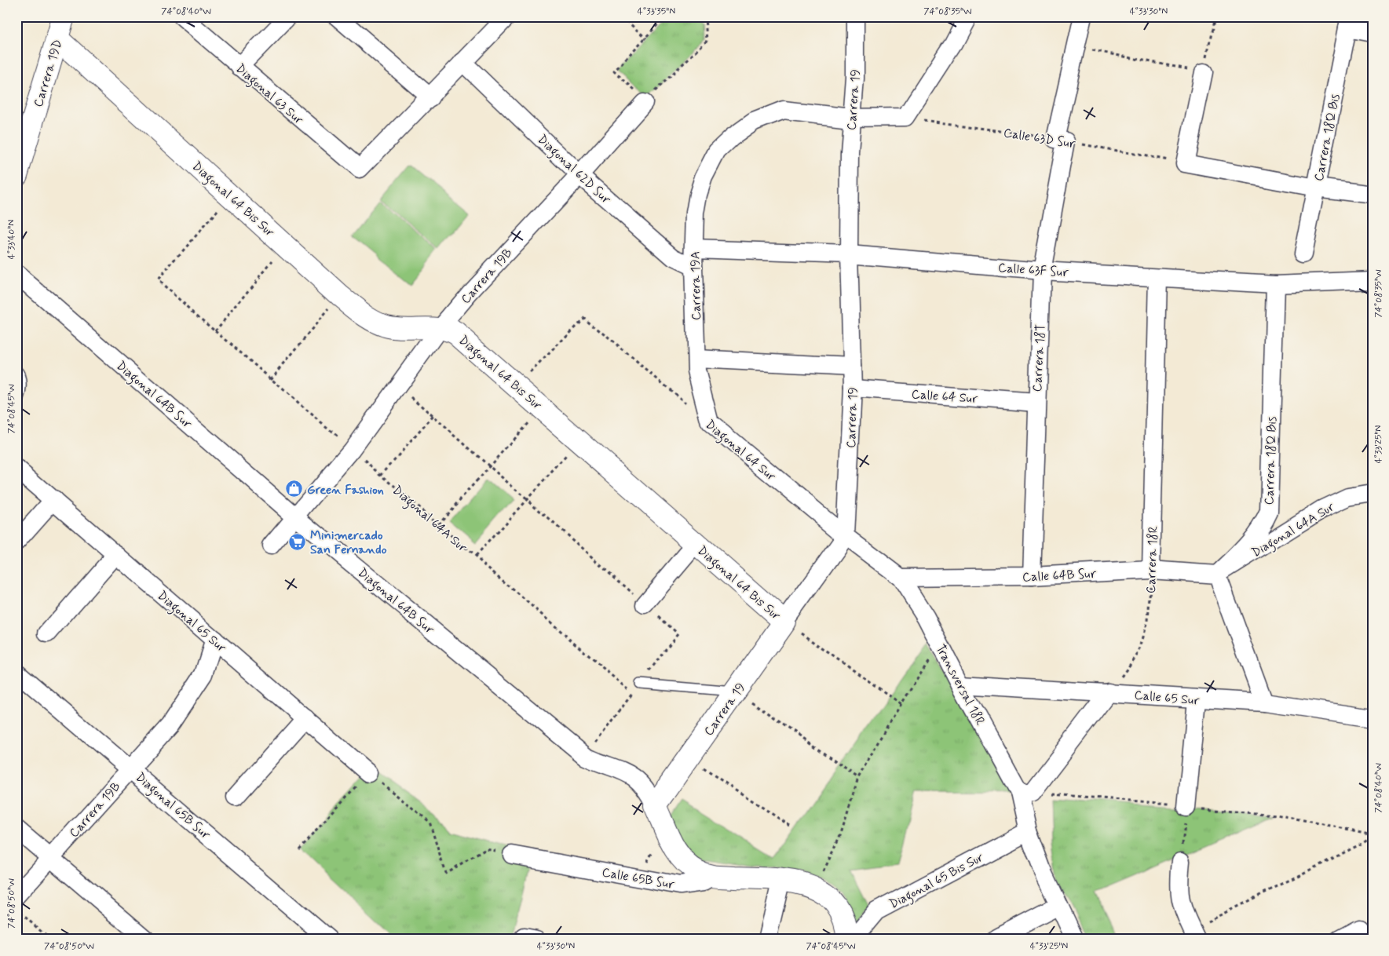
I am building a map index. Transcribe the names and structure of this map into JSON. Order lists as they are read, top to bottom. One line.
{"streets":{"street":["Carrera 19D","Diagonal 63 Sur","Carrera 19","Carrera 18Q Bis","Diagonal 62D Sur","Diagonal 64 Bis Sur","Calle 63F Sur","Carrera 19B","Carrera 19A","Carrera 18T","Diagonal 64B Sur","Calle 64 Sur","Diagonal 64 Sur","Diagonal 64A Sur","Carrera 18R","Calle 64B Sur","Diagonal 65 Sur","Transversal 18R","Calle 65 Sur","Diagonal 65B Sur","Calle 65B Sur","Diagonal 65 Bis Sur"],"path":["Calle 63D Sur"]},"crossings":[["Carrera 19D","Diagonal 64 Bis Sur"],["Carrera 19","Diagonal 64 Bis Sur"],["Carrera 19","Calle 63F Sur"],["Carrera 19","Carrera 19A"],["Carrera 19","Diagonal 64B Sur"],["Carrera 19","Calle 64 Sur"],["Carrera 19","Diagonal 64 Sur"],["Calle 63D Sur","Carrera 18T"],["Carrera 18Q Bis","Calle 63F Sur"],["Carrera 18Q Bis","Diagonal 64A Sur"],["Carrera 18Q Bis","Calle 64B Sur"],["Diagonal 62D Sur","Carrera 19B"],["Diagonal 62D Sur","Carrera 19A"],["Diagonal 64 Bis Sur","Carrera 19B"],["Diagonal 64 Bis Sur","Diagonal 64A Sur"],["Calle 63F Sur","Carrera 19A"],["Calle 63F Sur","Carrera 18T"],["Calle 63F Sur","Carrera 18R"],["Carrera 19B","Diagonal 64B Sur"],["Carrera 19B","Diagonal 64A Sur"],["Carrera 19B","Diagonal 65 Sur"],["Carrera 19B","Diagonal 65B Sur"],["Carrera 19A","Diagonal 64 Sur"],["Carrera 18T","Calle 64 Sur"],["Carrera 18T","Calle 64B Sur"],["Diagonal 64B Sur","Calle 65B Sur"],["Diagonal 64 Sur","Calle 64B Sur"],["Diagonal 64 Sur","Transversal 18R"],["Diagonal 64A Sur","Calle 64B Sur"],["Carrera 18R","Calle 64B Sur"],["Carrera 18R","Calle 65 Sur"],["Calle 64B Sur","Transversal 18R"],["Transversal 18R","Calle 65 Sur"],["Transversal 18R","Diagonal 65 Bis Sur"]],"places":{"shop":["Green Fashion"],"supermarket":["Minimercado San Fernando"]},"coordinates":["74°08'40\"W","4°33'35\"N","74°08'35\"W","4°33'30\"N","4°33'40\"N","74°08'45\"W","4°33'25\"N","74°08'50\"W"]}
